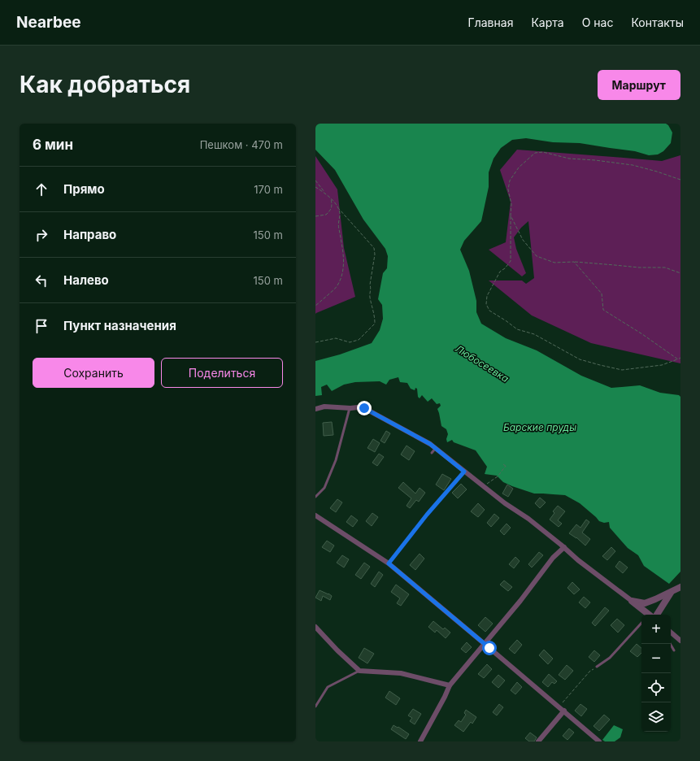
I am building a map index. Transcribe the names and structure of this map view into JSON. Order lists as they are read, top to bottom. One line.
{"water":["Любосеевка","Барские пруды"],"page":{"header":"Nearbee","nav":["Главная","Карта","О нас","Контакты"],"buttons":["Маршрут",["Сохранить","Поделиться"]],"title":"Как добраться","heading":["6 мин","Пешком · 470 m"],"list":[["Прямо","170 m"],["Направо","150 m"],["Налево","150 m"],"Пункт назначения"],"map_buttons":["+","−"]}}
